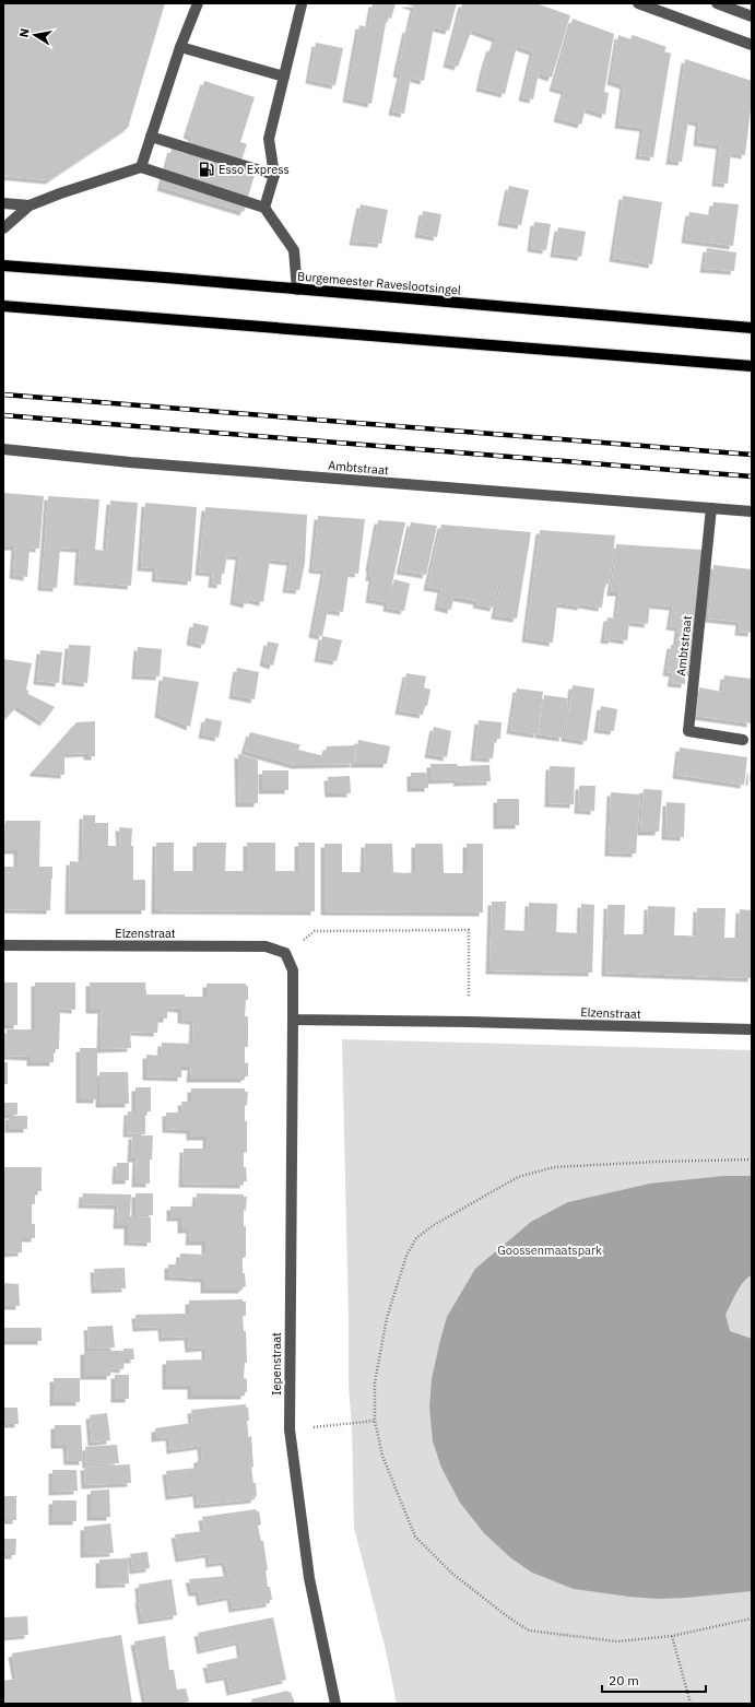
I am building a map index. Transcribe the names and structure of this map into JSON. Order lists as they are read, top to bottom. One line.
{"streets":{"main road":["Burgemeester Raveslootsingel"],"street":["Ambtstraat","Elzenstraat","Iepenstraat"]},"crossings":[["Elzenstraat","Iepenstraat"]],"parks":["Goossenmaatspark"],"places":{"fuel station":["Esso Express"]},"scale_bar":"20 m","north":"left"}
